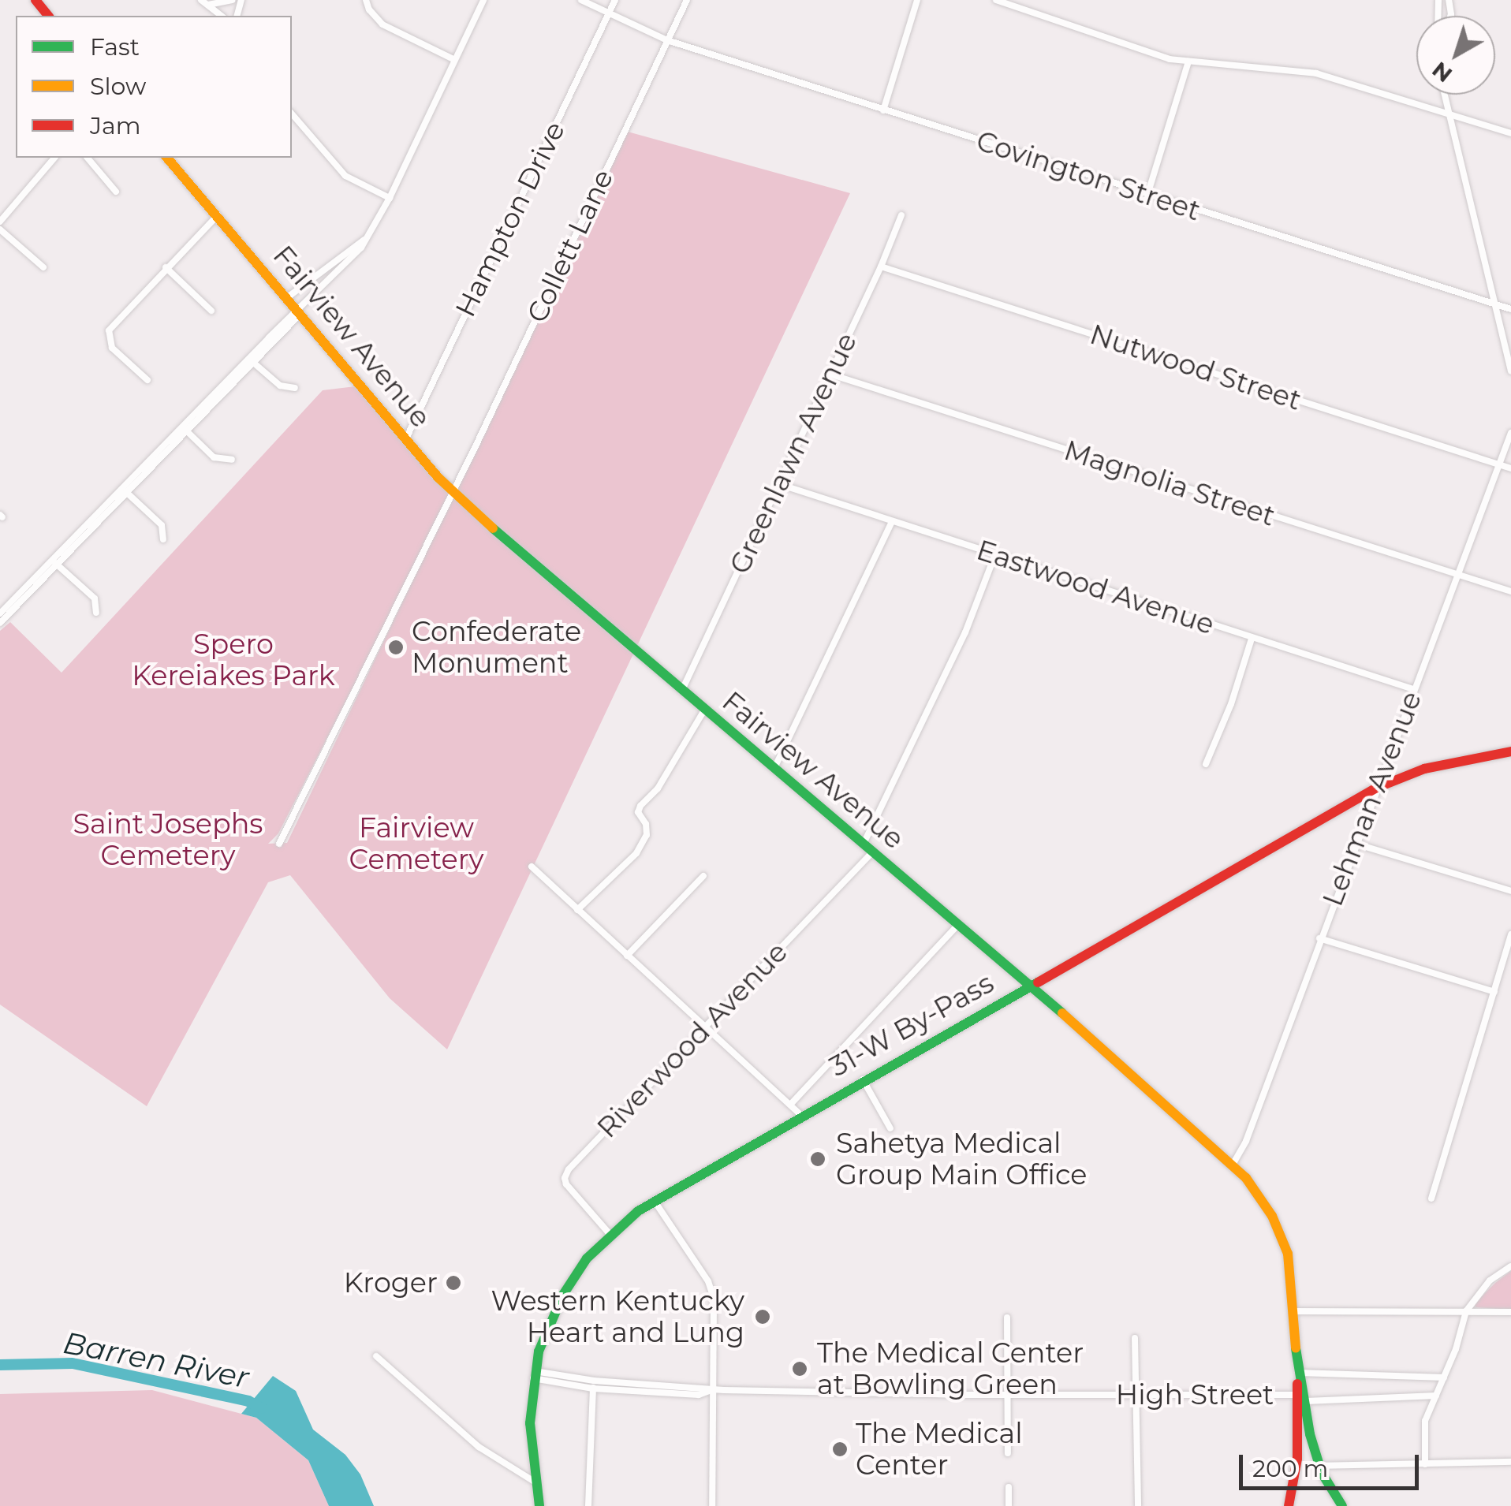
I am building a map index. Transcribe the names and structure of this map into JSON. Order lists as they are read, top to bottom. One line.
{"streets":{"main road":["Fairview Avenue","31-W By-Pass"],"street":["Covington Street","Hampton Drive","Collett Lane","Nutwood Street","Greenlawn Avenue","Magnolia Street","Eastwood Avenue","Lehman Avenue","Riverwood Avenue","High Street"]},"crossings":[["Covington Street","Hampton Drive"],["Covington Street","Collett Lane"],["Hampton Drive","Fairview Avenue"],["Collett Lane","Fairview Avenue"],["Fairview Avenue","Greenlawn Avenue"],["Fairview Avenue","Lehman Avenue"],["Fairview Avenue","31-W By-Pass"],["Fairview Avenue","Riverwood Avenue"],["Fairview Avenue","High Street"],["Nutwood Street","Greenlawn Avenue"],["Nutwood Street","Lehman Avenue"],["Greenlawn Avenue","Magnolia Street"],["Greenlawn Avenue","Eastwood Avenue"],["Magnolia Street","Lehman Avenue"],["Eastwood Avenue","Lehman Avenue"],["Lehman Avenue","31-W By-Pass"],["31-W By-Pass","Riverwood Avenue"],["31-W By-Pass","High Street"]],"water":["Barren River"],"parks":["Spero Kereiakes Park","Saint Josephs Cemetery","Fairview Cemetery"],"places":["Confederate Monument","Sahetya Medical Group Main Office","Kroger","Western Kentucky Heart and Lung","The Medical Center at Bowling Green","The Medical Center"],"legend":["Fast","Slow","Jam"],"scale_bar":"200 m","north":"bottom left"}
